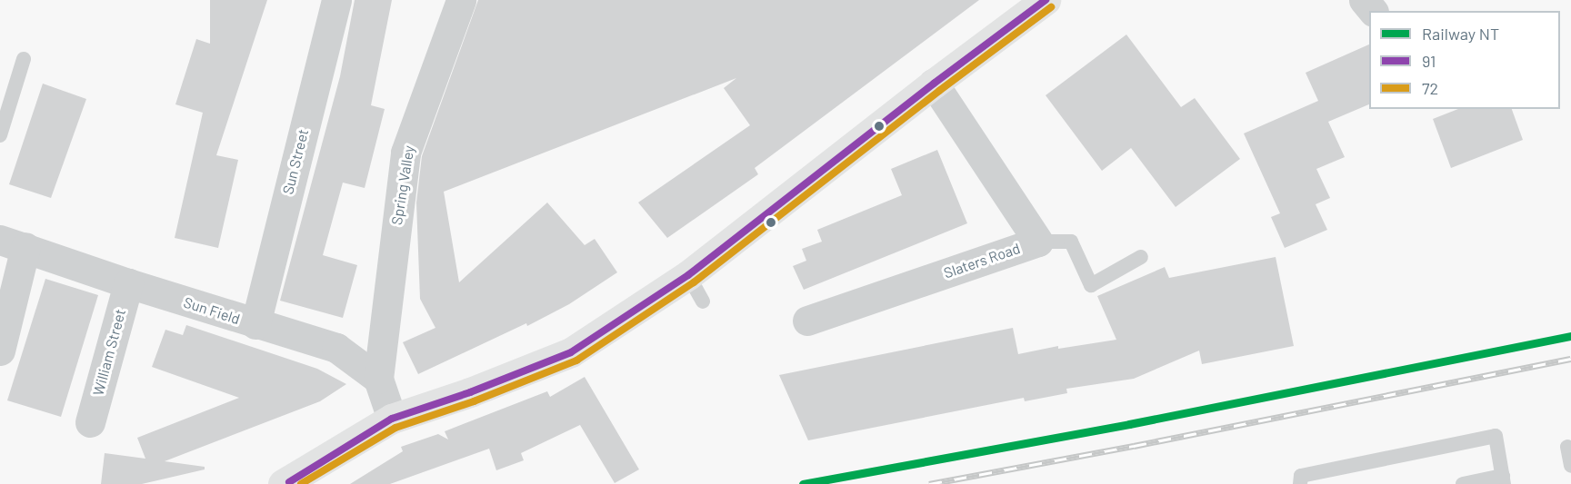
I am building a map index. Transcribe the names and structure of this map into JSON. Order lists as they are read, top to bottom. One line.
{"streets":{"street":["Sun Street","Spring Valley","Slaters Road","Sun Field","William Street"]},"crossings":[["Sun Street","Sun Field"],["Spring Valley","Sun Field"],["Sun Field","William Street"]],"lines":["transit line 91","transit line 72","rail line NT"],"legend":["Railway NT","91","72"]}
